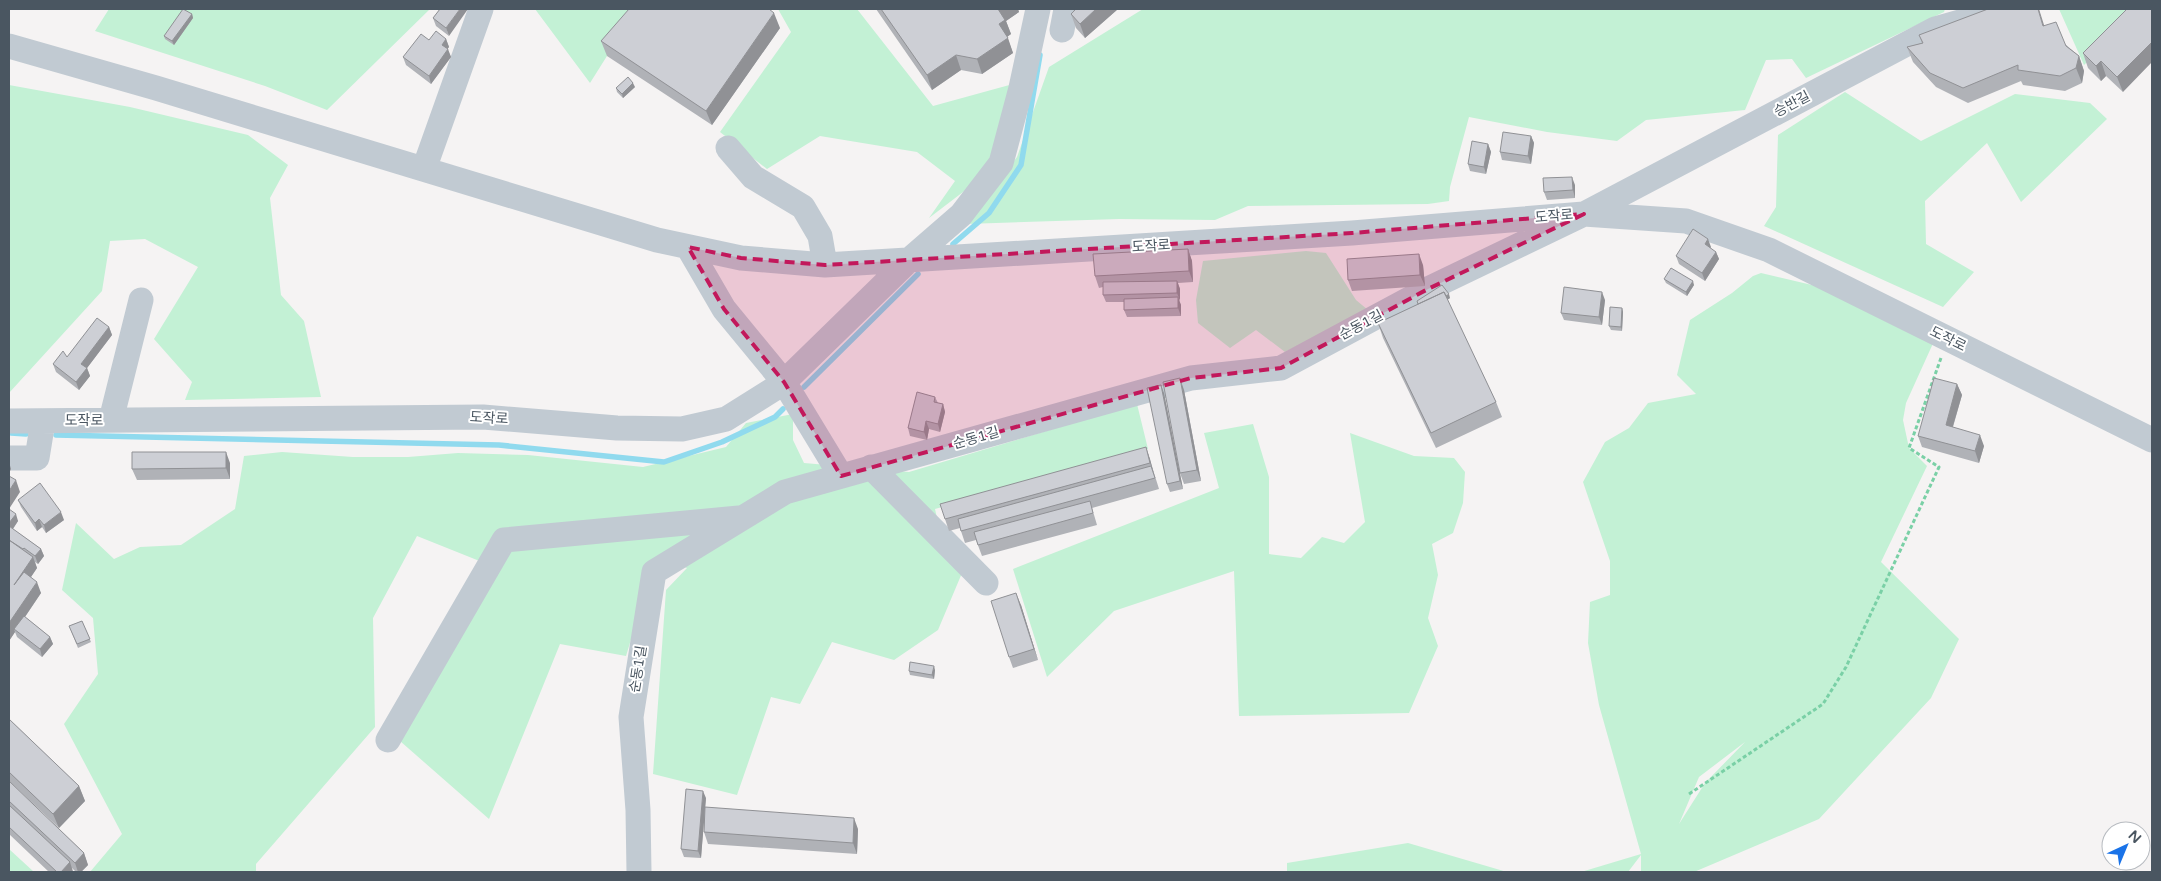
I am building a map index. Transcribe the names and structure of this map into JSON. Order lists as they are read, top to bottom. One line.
{"streets":{"street":["승반길","도작로","순동1길"]},"crossings":[["승반길","도작로"],["승반길","순동1길"],["도작로","순동1길"]],"north":"top right"}
